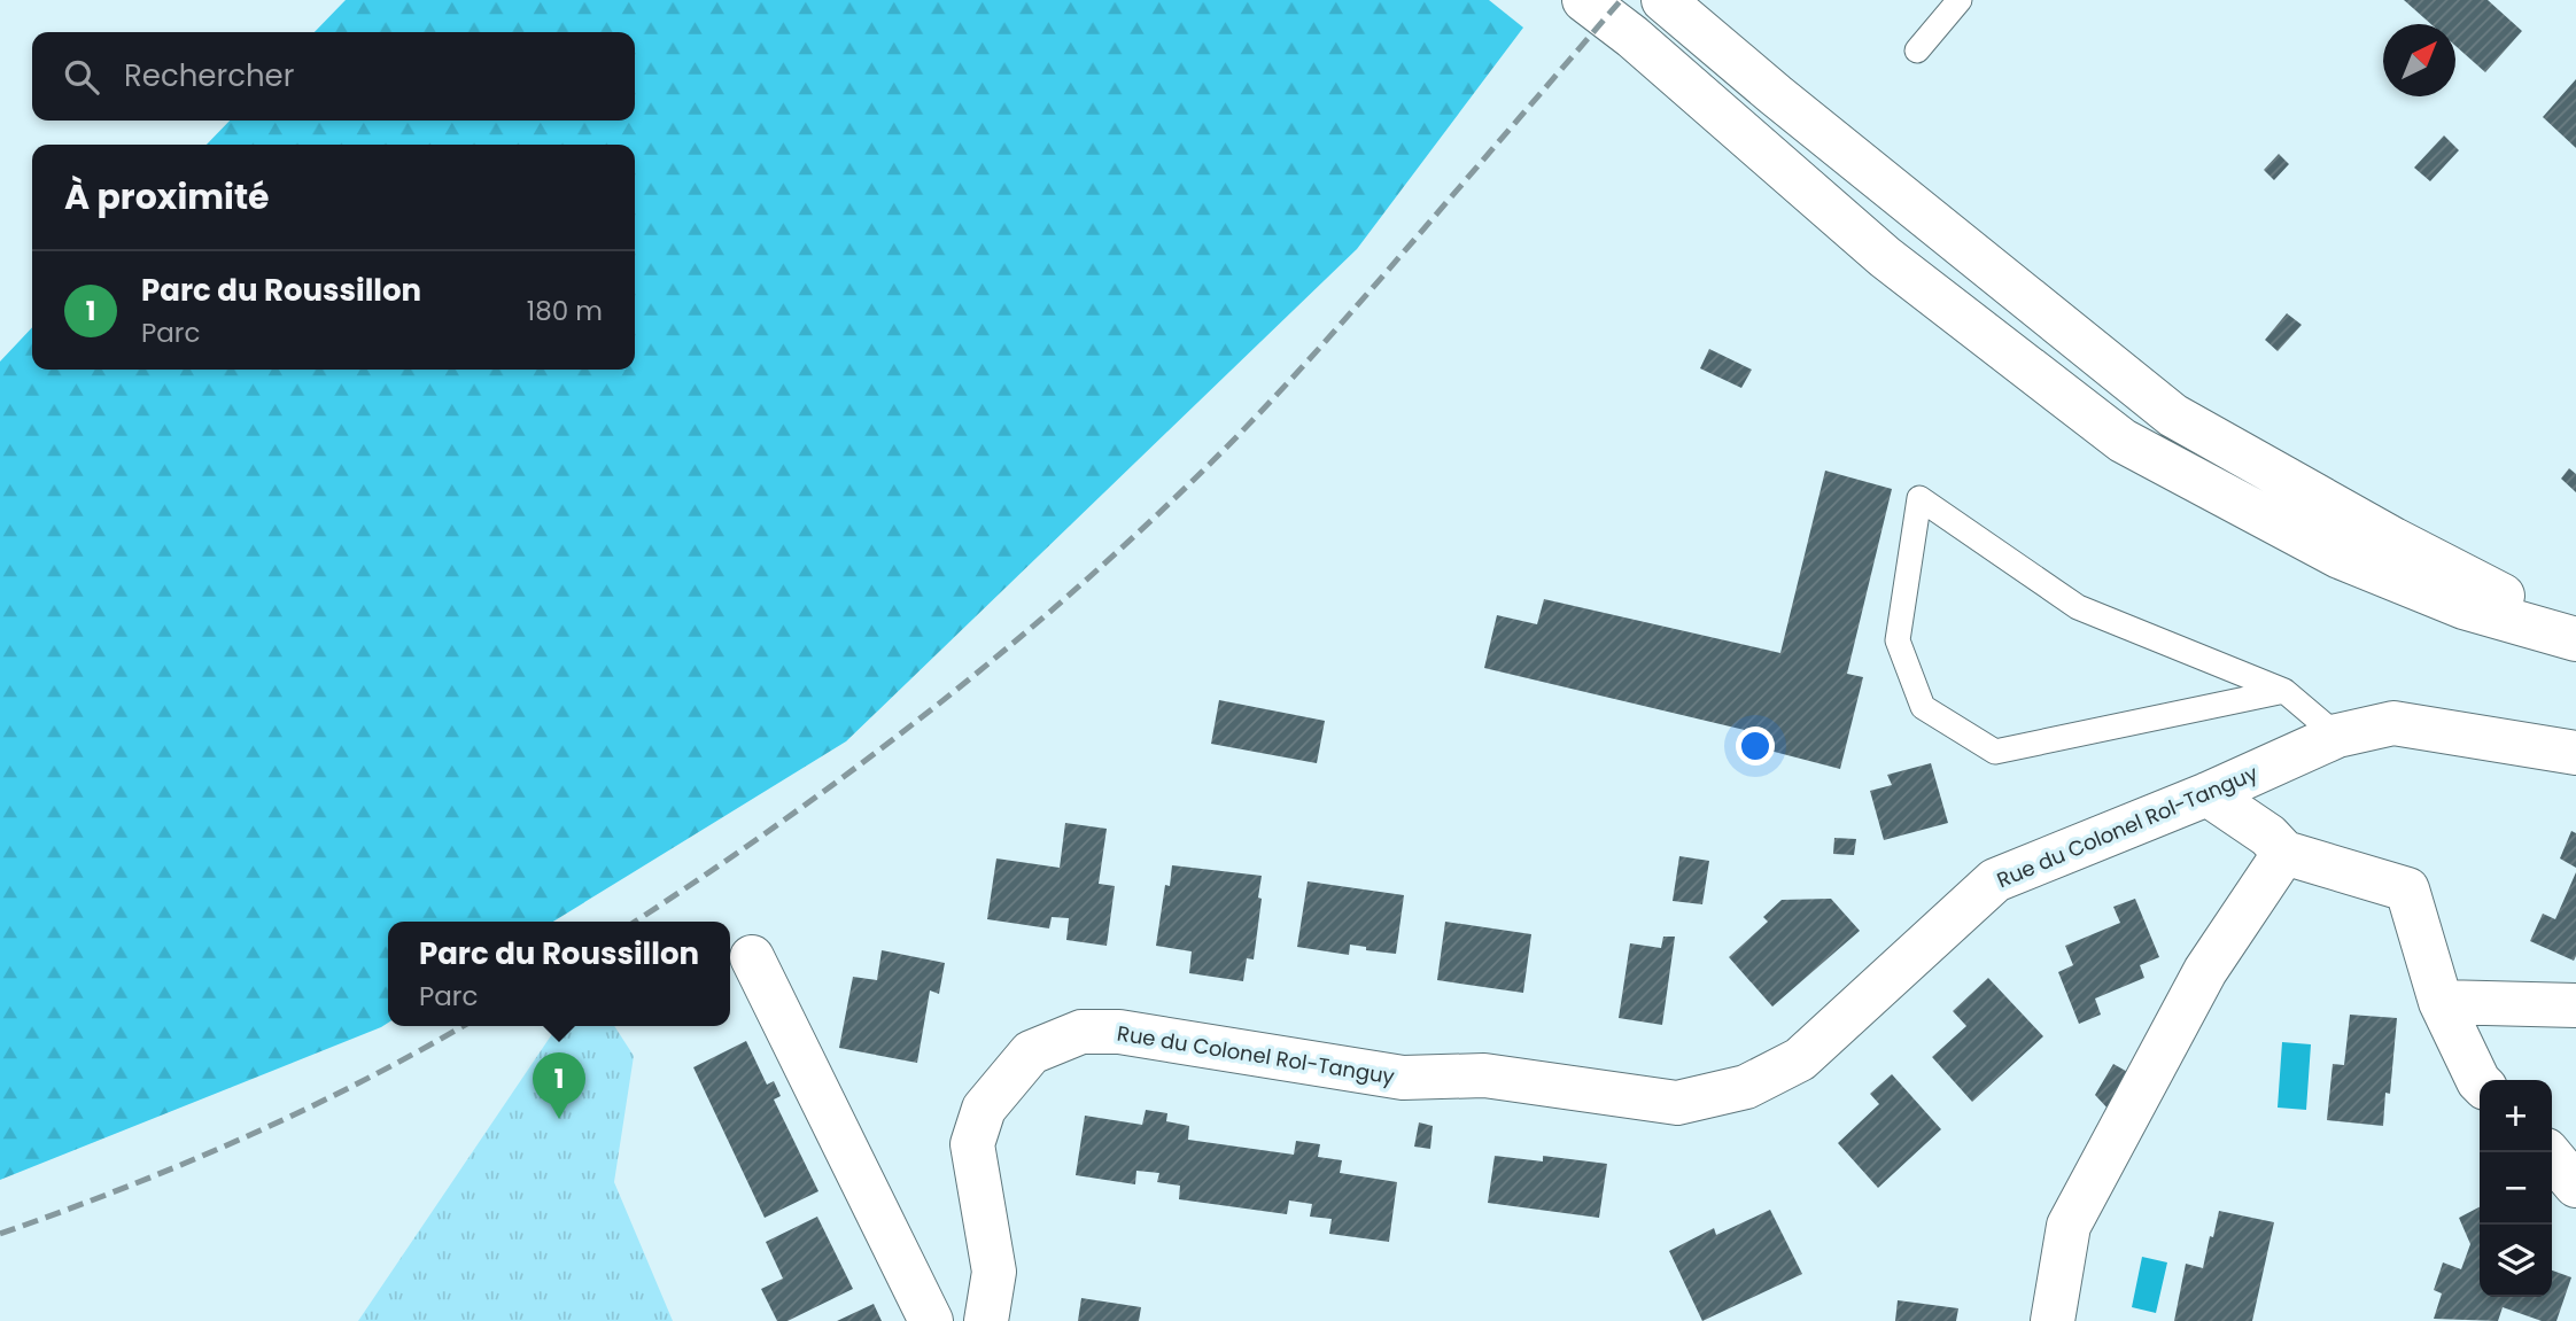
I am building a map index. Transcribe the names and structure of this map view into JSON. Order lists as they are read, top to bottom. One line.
{"streets":{"street":["Rue du Colonel Rol-Tanguy"]},"north":"top right","page":{"search":"Rechercher","heading":"À proximité","list":[{"mark":"1","name":"Parc du Roussillon","note":"Parc","value":"180 m"}],"popup":["Parc du Roussillon","Parc"],"pins":"1","map_buttons":["+","−"]}}
